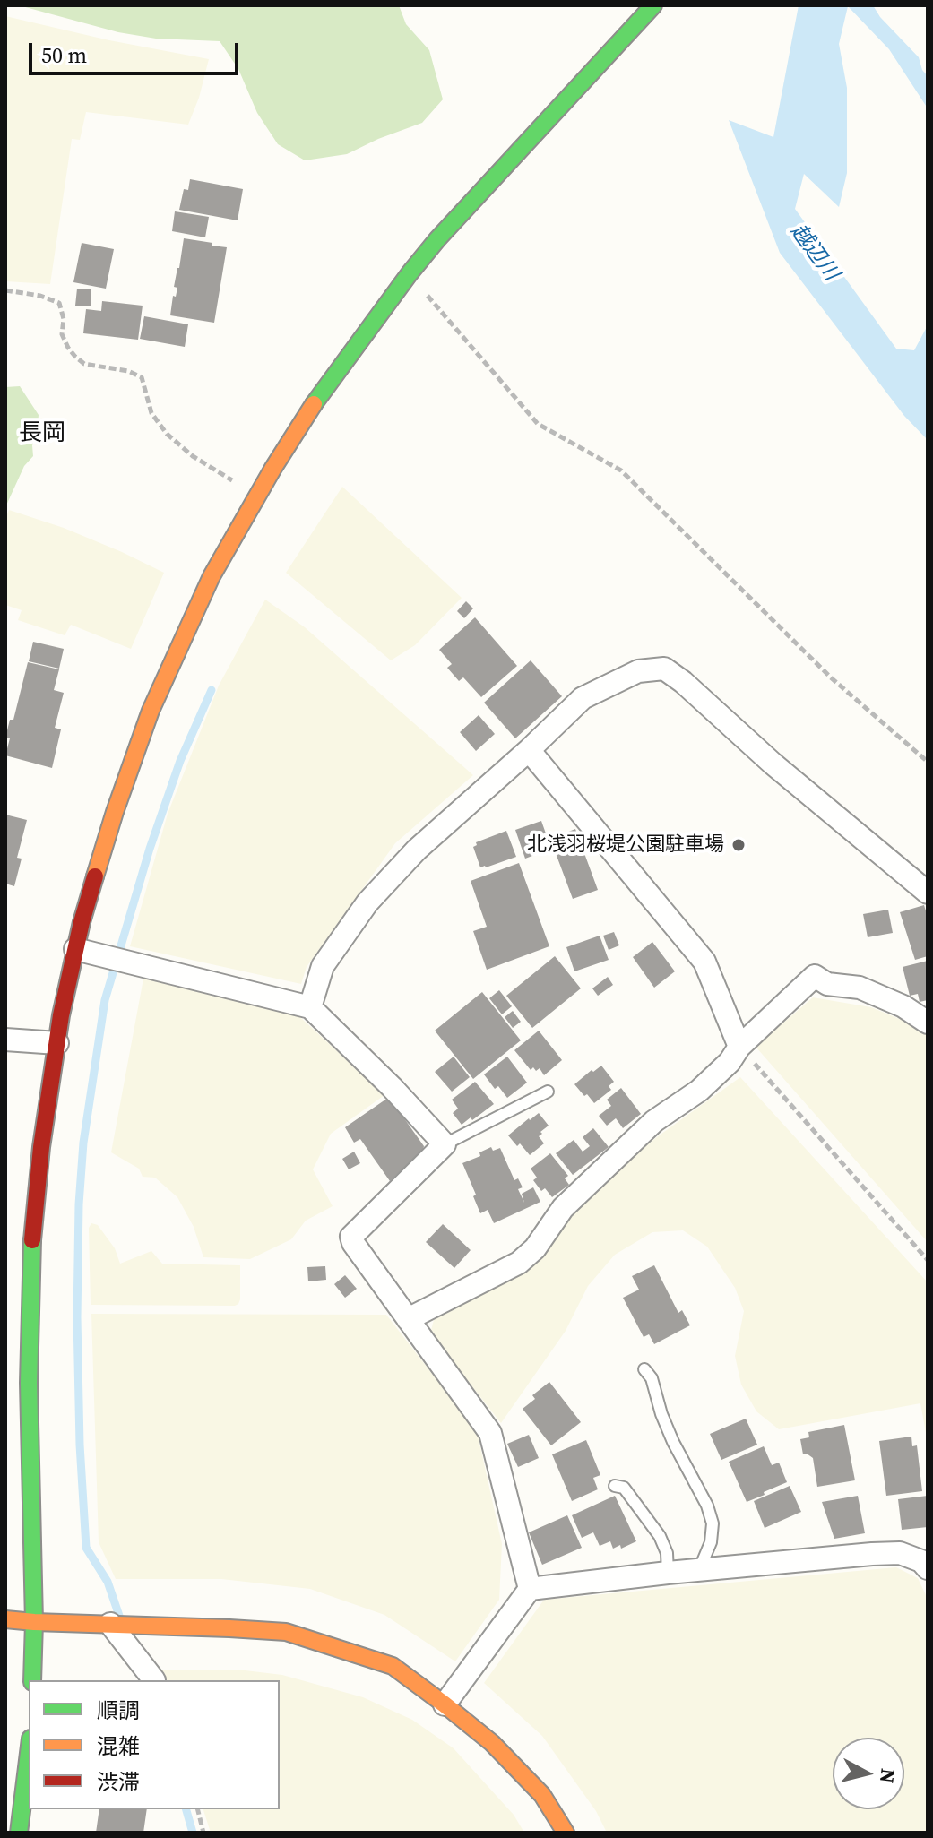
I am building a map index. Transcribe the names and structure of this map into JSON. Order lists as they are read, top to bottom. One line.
{"districts":["長岡"],"water":["越辺川"],"places":["北浅羽桜堤公園駐車場"],"legend":["順調","混雑","渋滞"],"scale_bar":"50 m","north":"right"}
